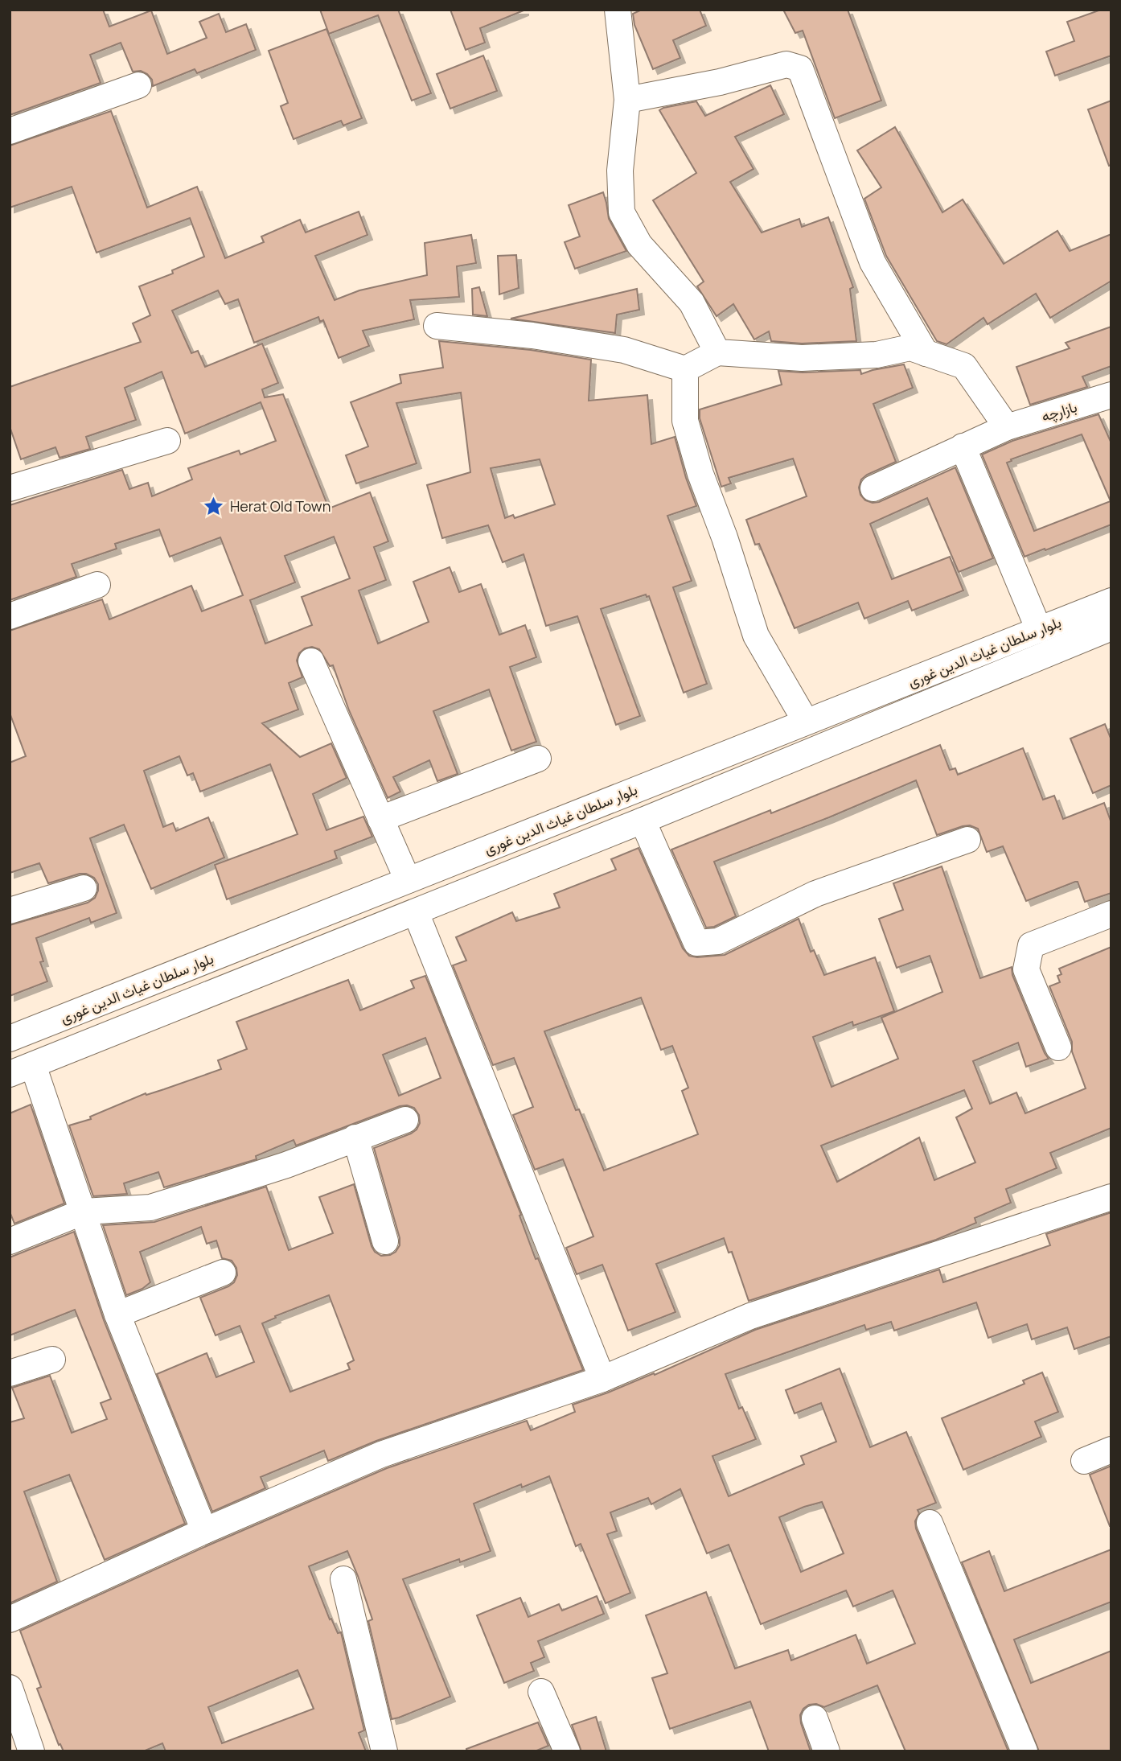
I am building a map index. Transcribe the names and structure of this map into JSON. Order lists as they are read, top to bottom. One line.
{"streets":{"street":["بازارچه","بلوار سلطان غیاث الدین غوری"]},"places":{"place":["Herat Old Town"]}}
